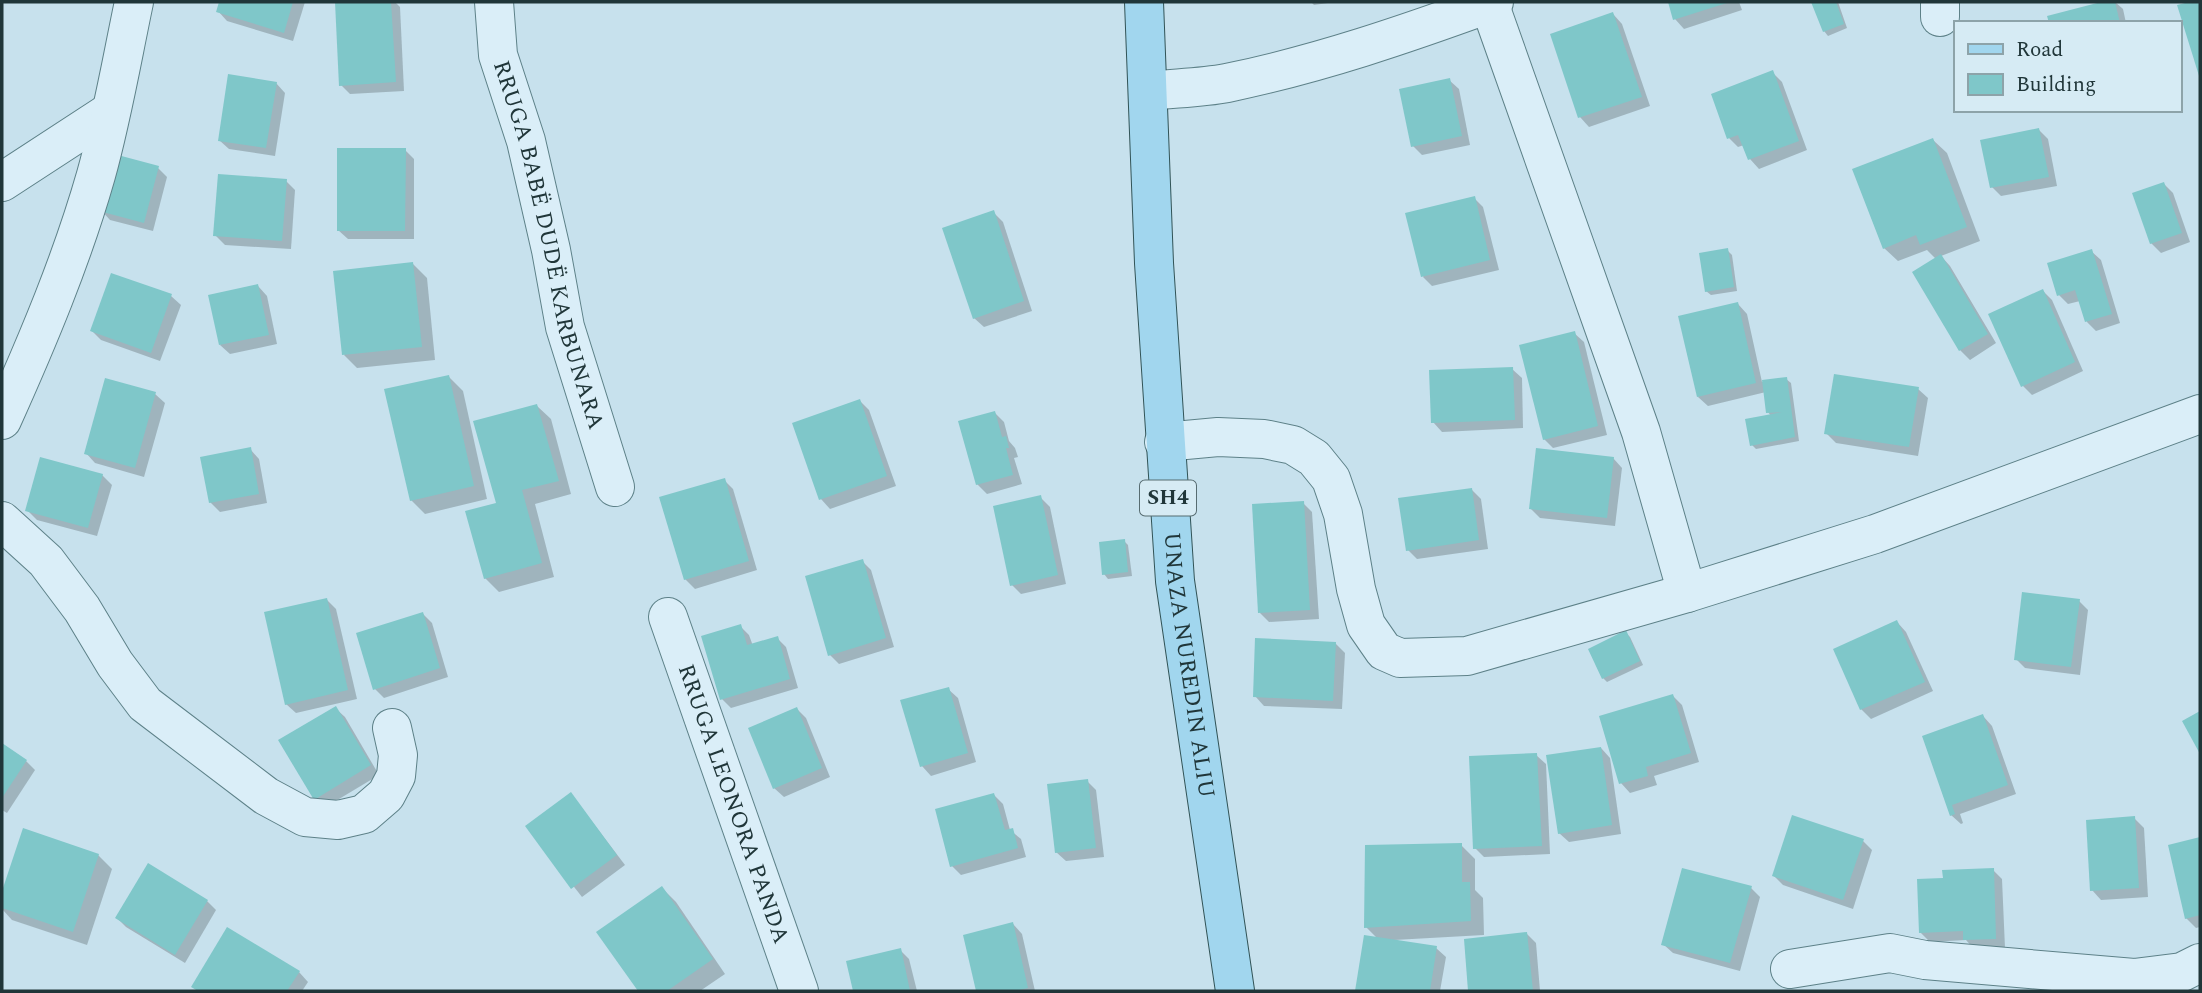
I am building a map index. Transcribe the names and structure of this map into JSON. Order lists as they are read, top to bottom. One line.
{"streets":{"main road":["SH4","UNAZA NUREDIN ALIU"],"street":["RRUGA BABË DUDË KARBUNARA","RRUGA LEONORA PANDA"]},"legend":["Road","Building"]}
